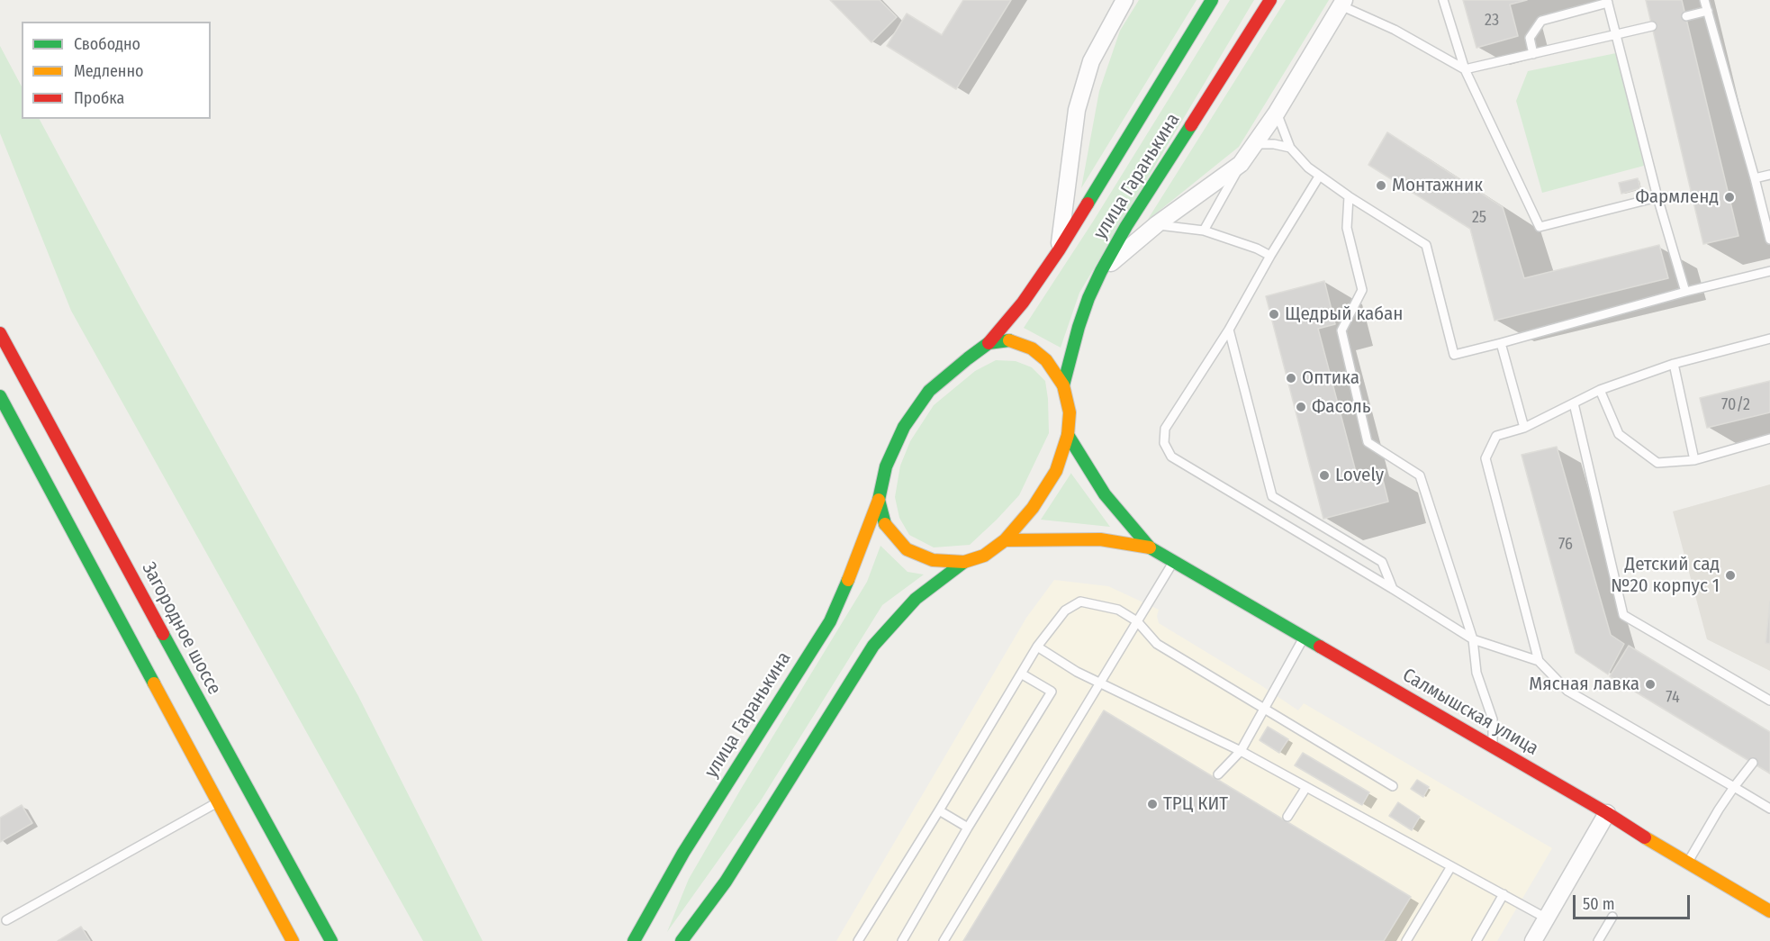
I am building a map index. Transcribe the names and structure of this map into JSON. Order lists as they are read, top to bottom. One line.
{"streets":{"main road":["улица Гаранькина","Загородное шоссе","Салмышская улица"]},"places":["Монтажник","Фармленд","Щедрый кабан","Оптика","Фасоль","Lovely","Детский сад №20 корпус 1","Мясная лавка","ТРЦ КИТ"],"house_numbers":["23","25","70/2","76","74"],"legend":["Свободно","Медленно","Пробка"],"scale_bar":"50 m"}
